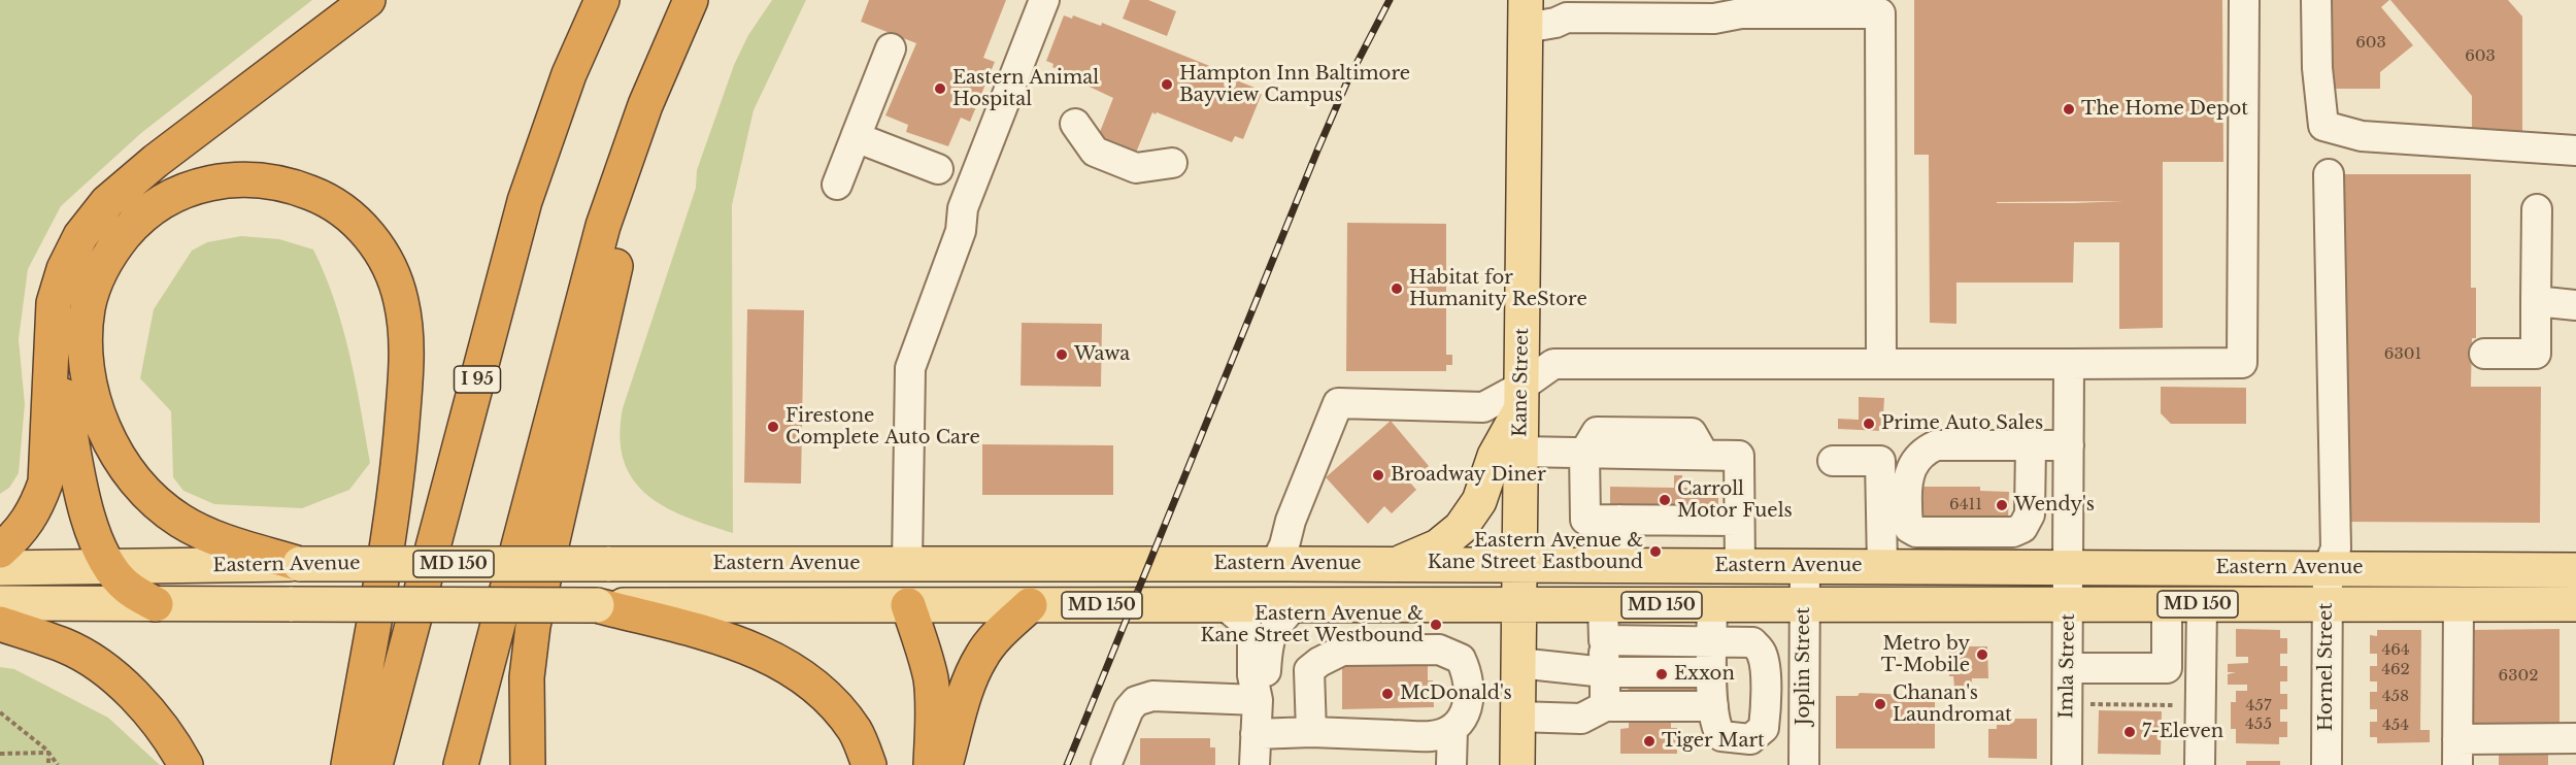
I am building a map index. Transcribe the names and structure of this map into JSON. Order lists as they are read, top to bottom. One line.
{"streets":{"highway":["I 95"],"main road":["Kane Street","MD 150","Eastern Avenue"],"street":["Joplin Street","Imla Street","Hornel Street"]},"crossings":[["Kane Street","Eastern Avenue"],["Eastern Avenue","Joplin Street"],["Eastern Avenue","Imla Street"],["Eastern Avenue","Hornel Street"]],"places":["Hampton Inn Baltimore Bayview Campus","Eastern Animal Hospital","The Home Depot","Habitat for Humanity ReStore","Wawa","Prime Auto Sales","Firestone Complete Auto Care","Broadway Diner","Carroll Motor Fuels","Wendy's","Eastern Avenue & Kane Street Eastbound","Eastern Avenue & Kane Street Westbound","Metro by T-Mobile","Exxon","McDonald's","Chanan's Laundromat","7-Eleven","Tiger Mart"],"house_numbers":["603","603","6301","6411","464","462","6302","458","457","455","454"]}
